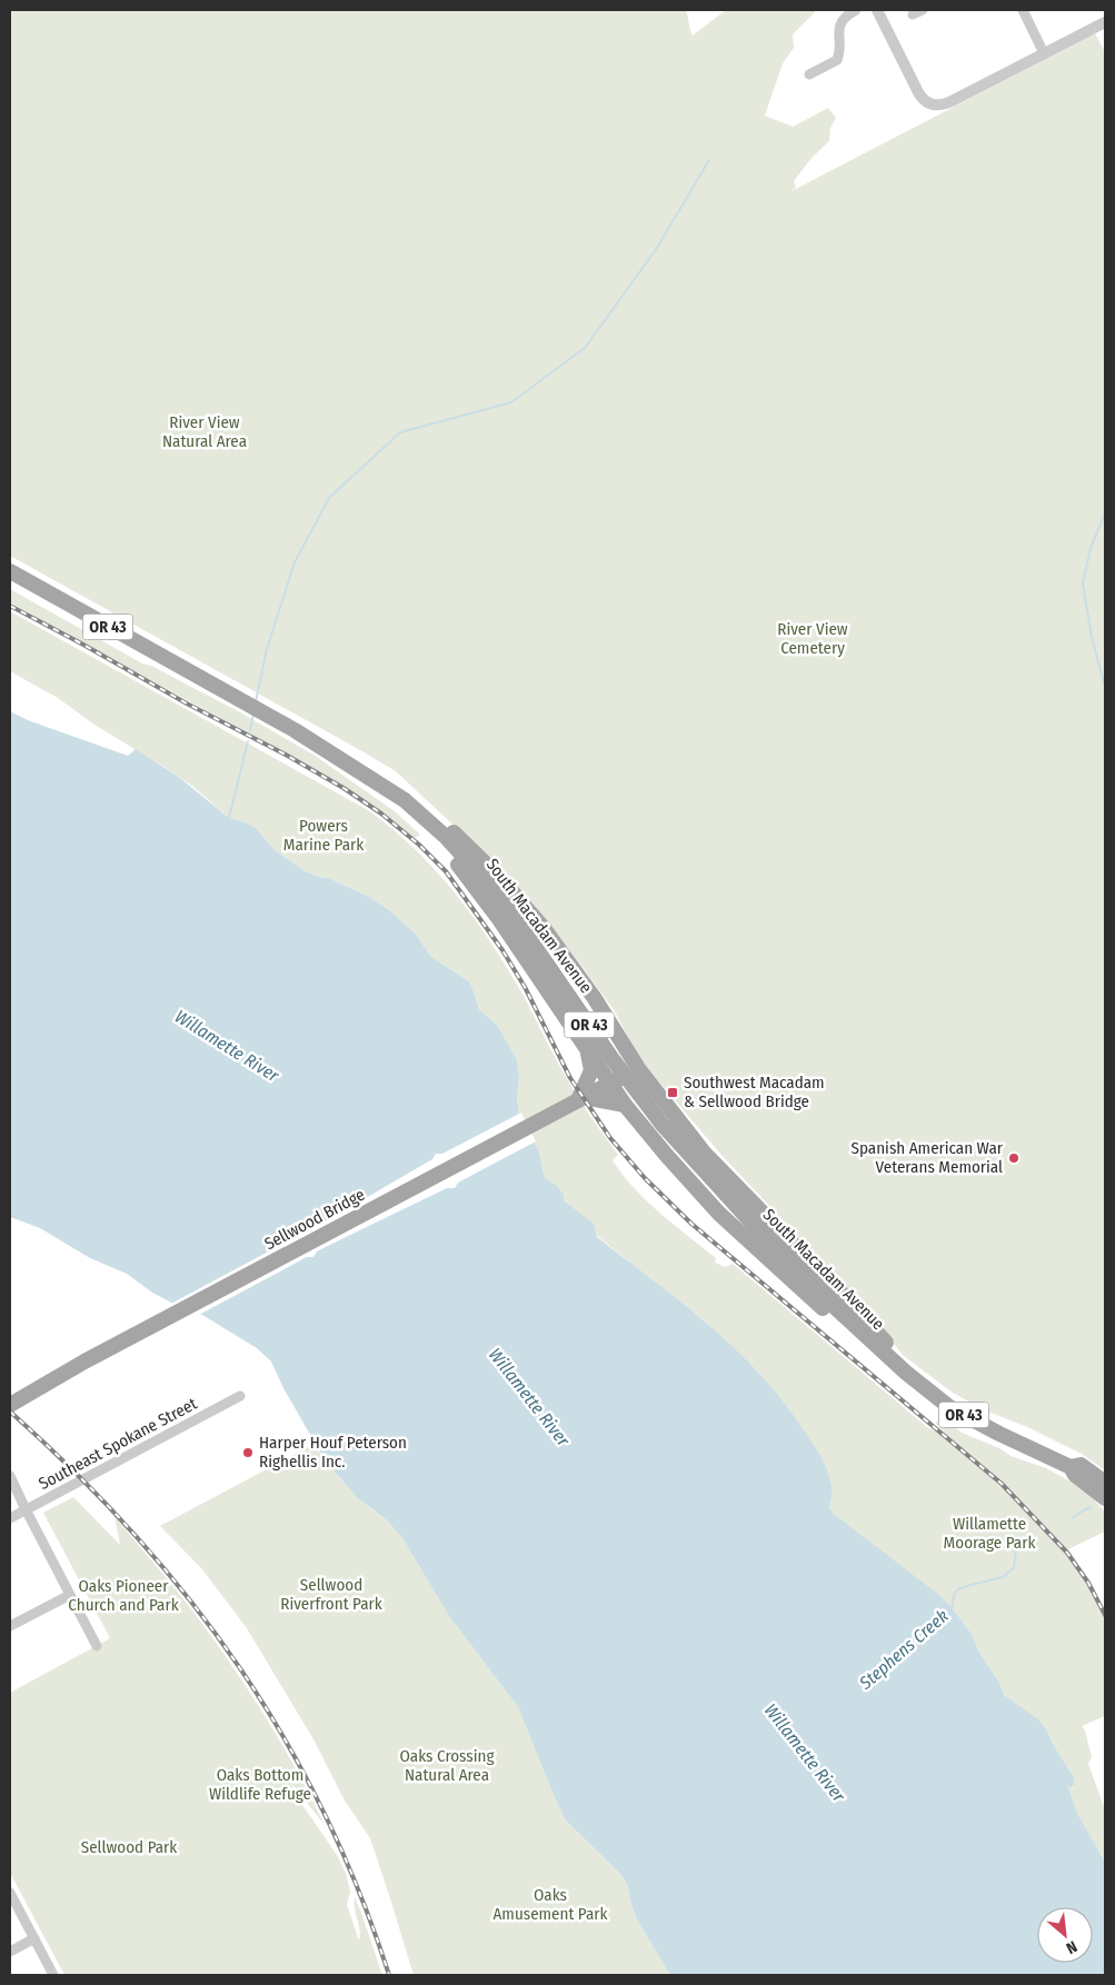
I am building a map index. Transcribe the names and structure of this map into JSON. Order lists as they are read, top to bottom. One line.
{"streets":{"main road":["OR 43","South Macadam Avenue","Sellwood Bridge"],"street":["Southeast Spokane Street"]},"water":["Willamette River","Stephens Creek"],"parks":["River View Natural Area","River View Cemetery","Powers Marine Park","Willamette Moorage Park","Sellwood Riverfront Park","Oaks Pioneer Church and Park","Oaks Crossing Natural Area","Oaks Bottom Wildlife Refuge","Sellwood Park","Oaks Amusement Park"],"places":{"transit":["Southwest Macadam & Sellwood Bridge"],"other":["Spanish American War Veterans Memorial","Harper Houf Peterson Righellis Inc."]},"north":"bottom right"}
